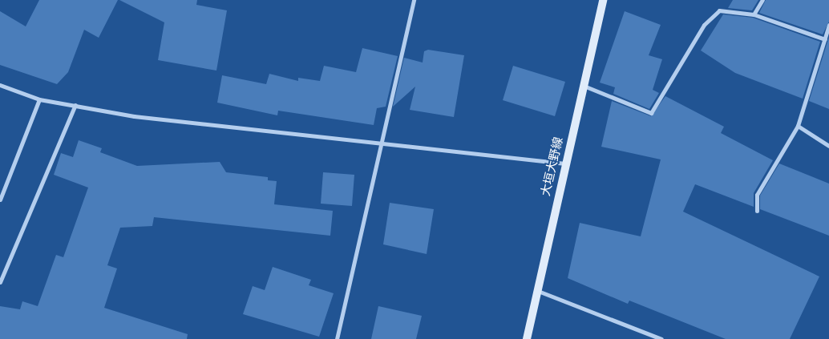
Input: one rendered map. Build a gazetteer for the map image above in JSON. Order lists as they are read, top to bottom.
{
  "streets": {
    "main road": ["大垣大野線"]
  }
}
